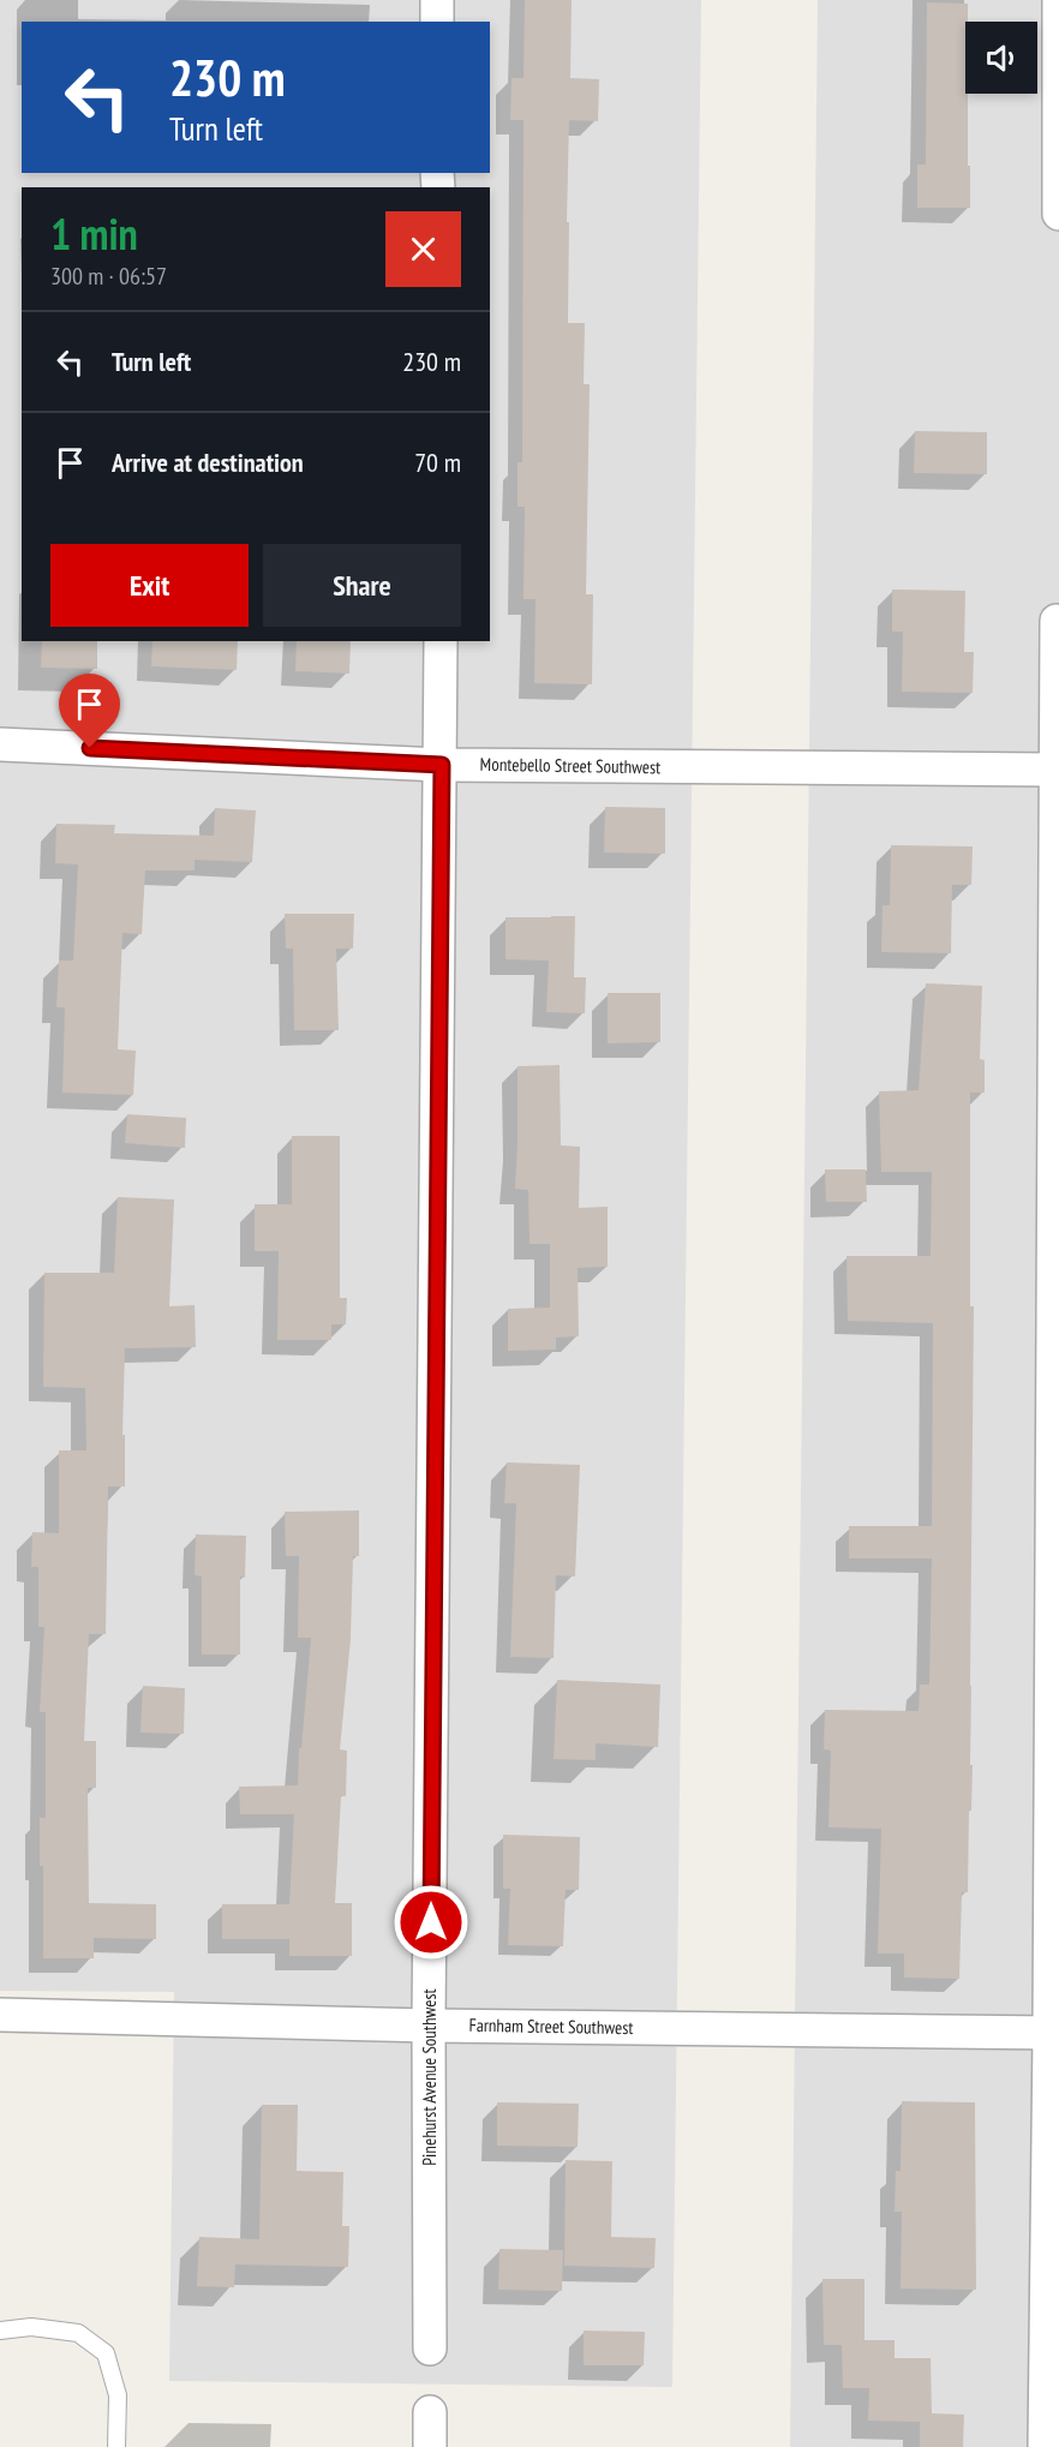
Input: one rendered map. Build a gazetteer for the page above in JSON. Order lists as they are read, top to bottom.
{
  "streets": {
    "street": ["Montebello Street Southwest", "Farnham Street Southwest", "Pinehurst Avenue Southwest"]
  },
  "crossings": [
    ["Montebello Street Southwest", "Pinehurst Avenue Southwest"],
    ["Farnham Street Southwest", "Pinehurst Avenue Southwest"]
  ],
  "page": {
    "turn": ["230 m", "Turn left"],
    "heading": ["1 min", "300 m · 06:57"],
    "list": [
      {
        "name": "Turn left",
        "value": "230 m"
      },
      {
        "name": "Arrive at destination",
        "value": "70 m"
      }
    ],
    "buttons": ["Exit", "Share"]
  }
}
